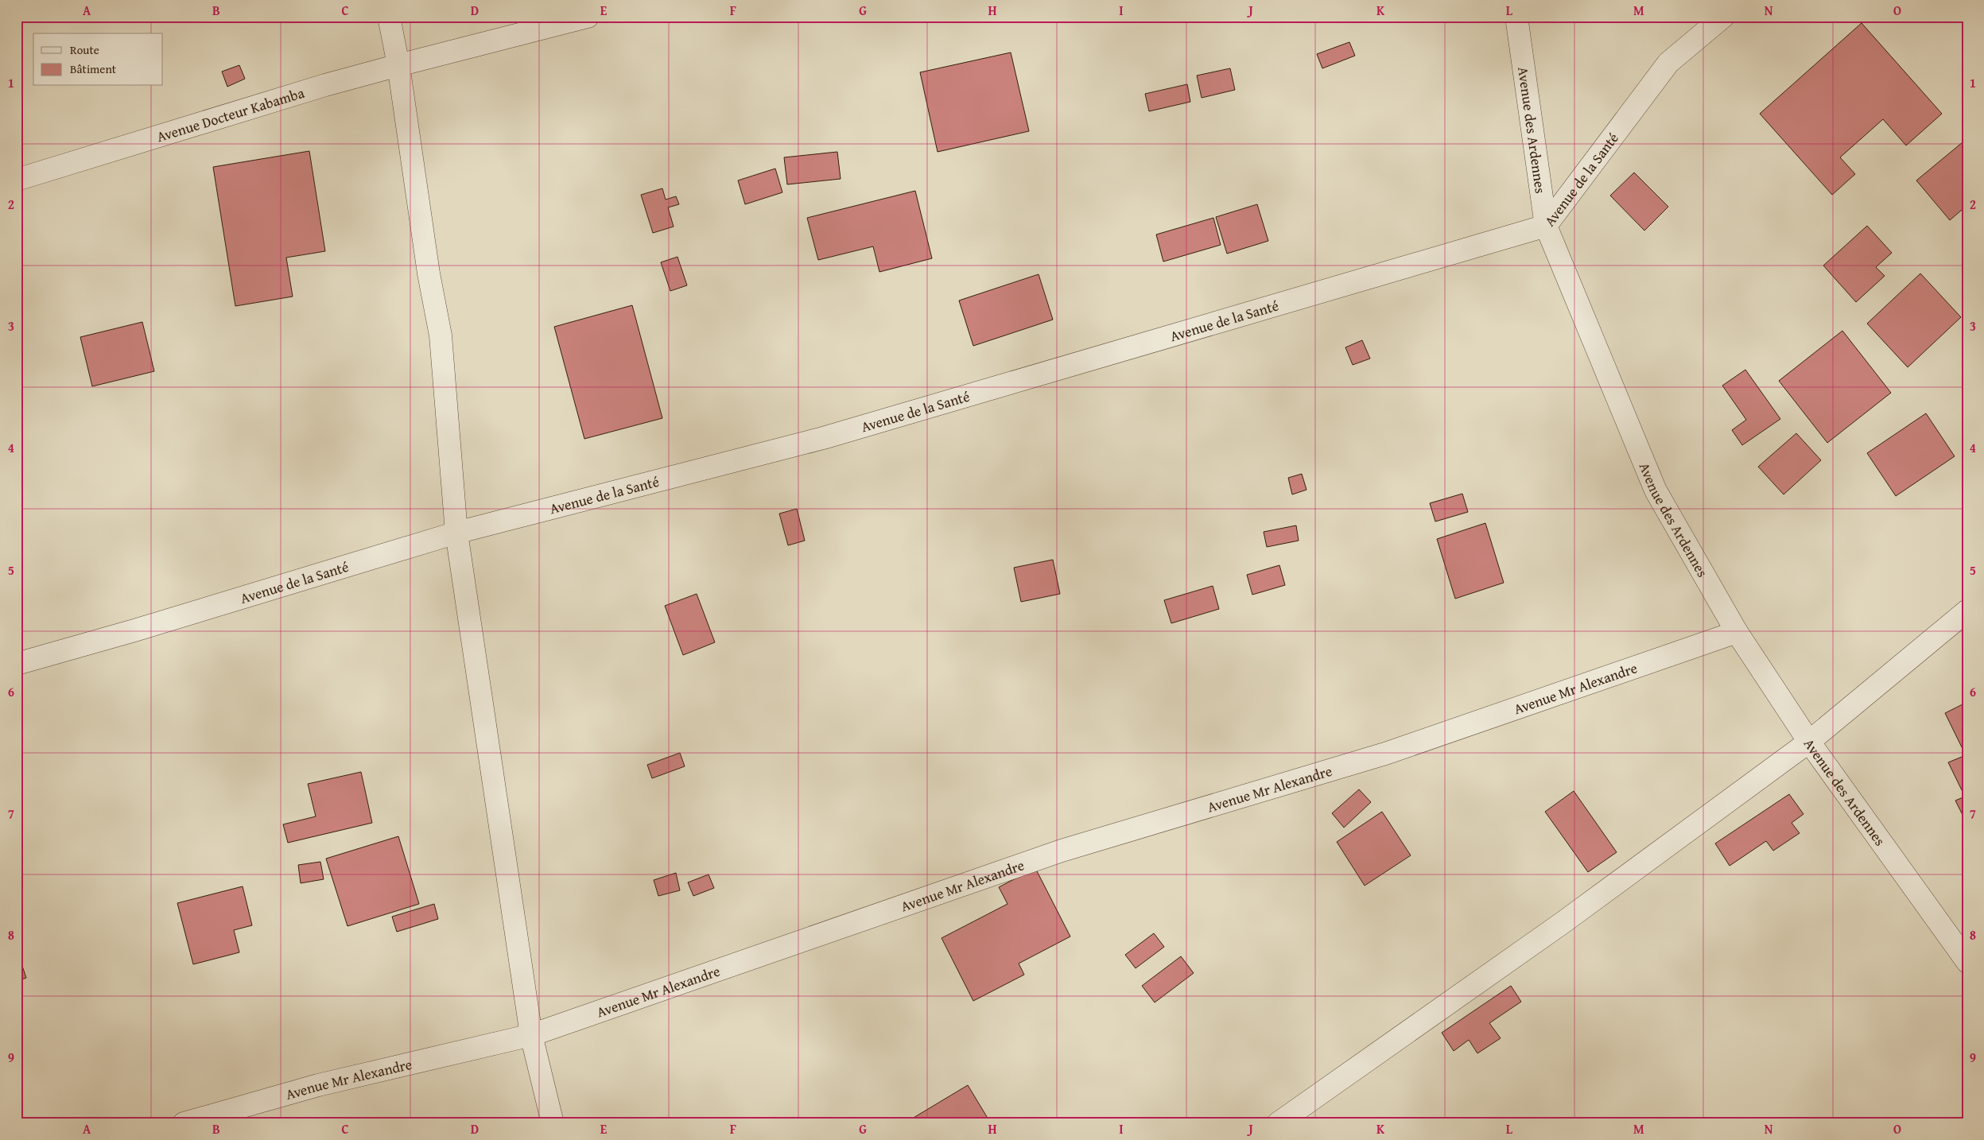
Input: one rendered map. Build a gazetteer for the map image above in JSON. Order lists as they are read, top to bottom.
{
  "streets": {
    "street": [
      "Avenue Docteur Kabamba",
      "Avenue des Ardennes",
      "Avenue de la Santé",
      "Avenue Mr Alexandre"
    ]
  },
  "crossings": [
    ["Avenue des Ardennes", "Avenue de la Santé"],
    ["Avenue des Ardennes", "Avenue Mr Alexandre"]
  ],
  "legend": ["Route", "Bâtiment"],
  "grid": {
    "columns": [
      "A",
      "B",
      "C",
      "D",
      "E",
      "F",
      "G",
      "H",
      "I",
      "J",
      "K",
      "L",
      "M",
      "N",
      "O"
    ],
    "rows": [
      "1",
      "2",
      "3",
      "4",
      "5",
      "6",
      "7",
      "8",
      "9"
    ]
  }
}
